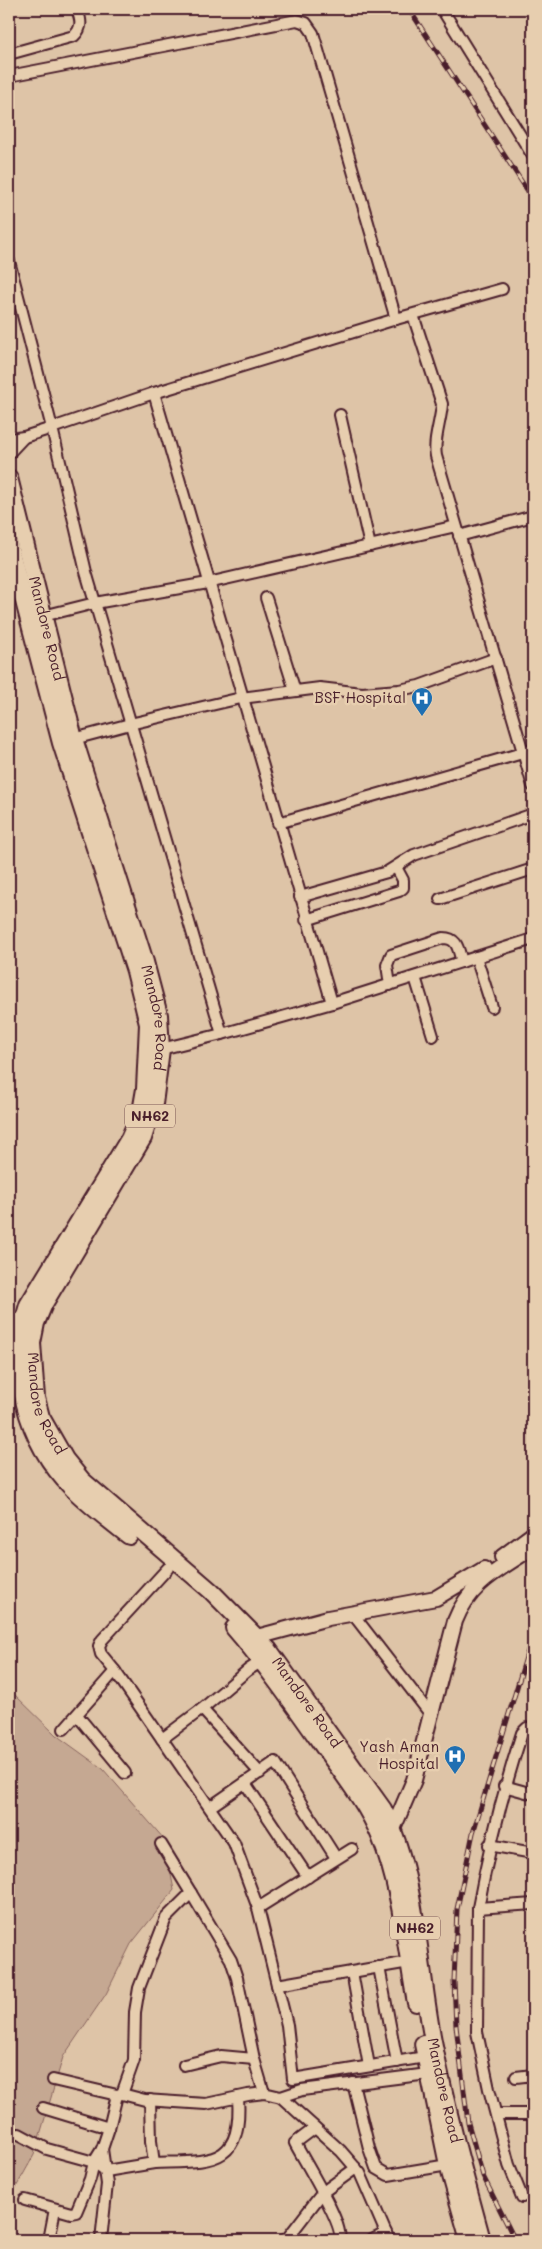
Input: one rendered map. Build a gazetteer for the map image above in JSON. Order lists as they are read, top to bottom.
{
  "streets": {
    "highway": ["Mandore Road", "NH62"]
  },
  "places": {
    "hospital": ["BSF Hospital", "Yash Aman Hospital"]
  }
}
